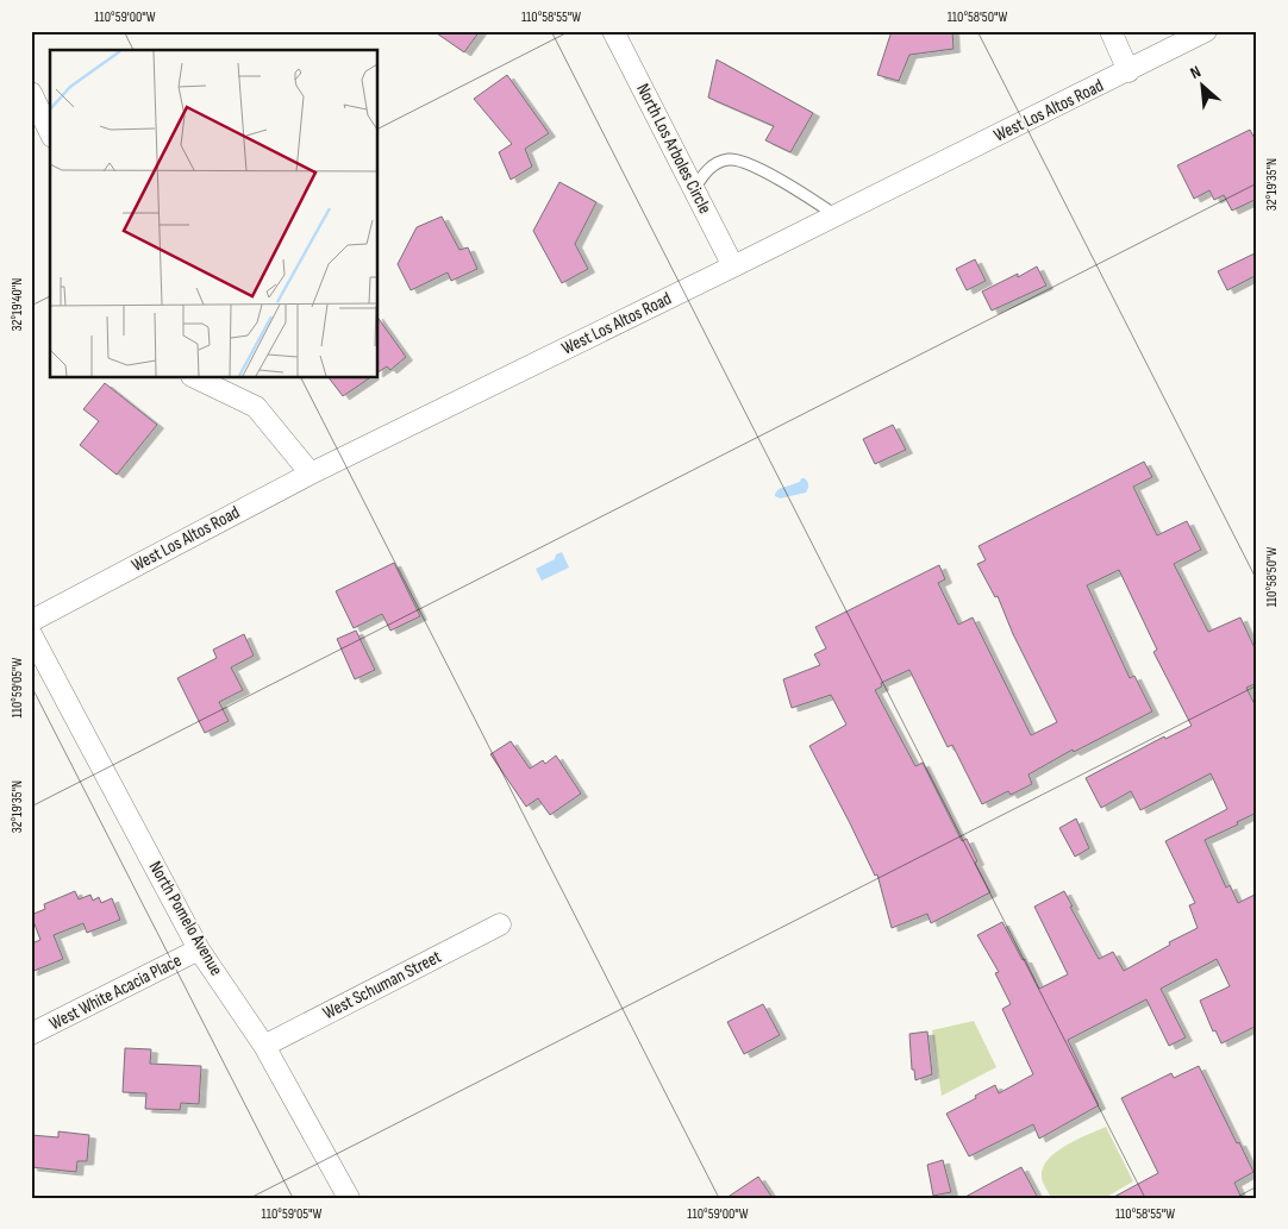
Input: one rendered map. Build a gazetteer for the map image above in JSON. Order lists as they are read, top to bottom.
{
  "streets": {
    "street": [
      "West Los Altos Road",
      "North Los Arboles Circle",
      "North Pomelo Avenue",
      "West Schuman Street",
      "West White Acacia Place"
    ]
  },
  "crossings": [
    ["West Los Altos Road", "North Los Arboles Circle"],
    ["North Pomelo Avenue", "West Schuman Street"],
    ["North Pomelo Avenue", "West White Acacia Place"]
  ],
  "north": "top left",
  "coordinates": [
    "110°59'00\"W",
    "110°58'55\"W",
    "110°58'50\"W",
    "32°19'35\"N",
    "32°19'40\"N",
    "110°59'05\"W"
  ]
}
